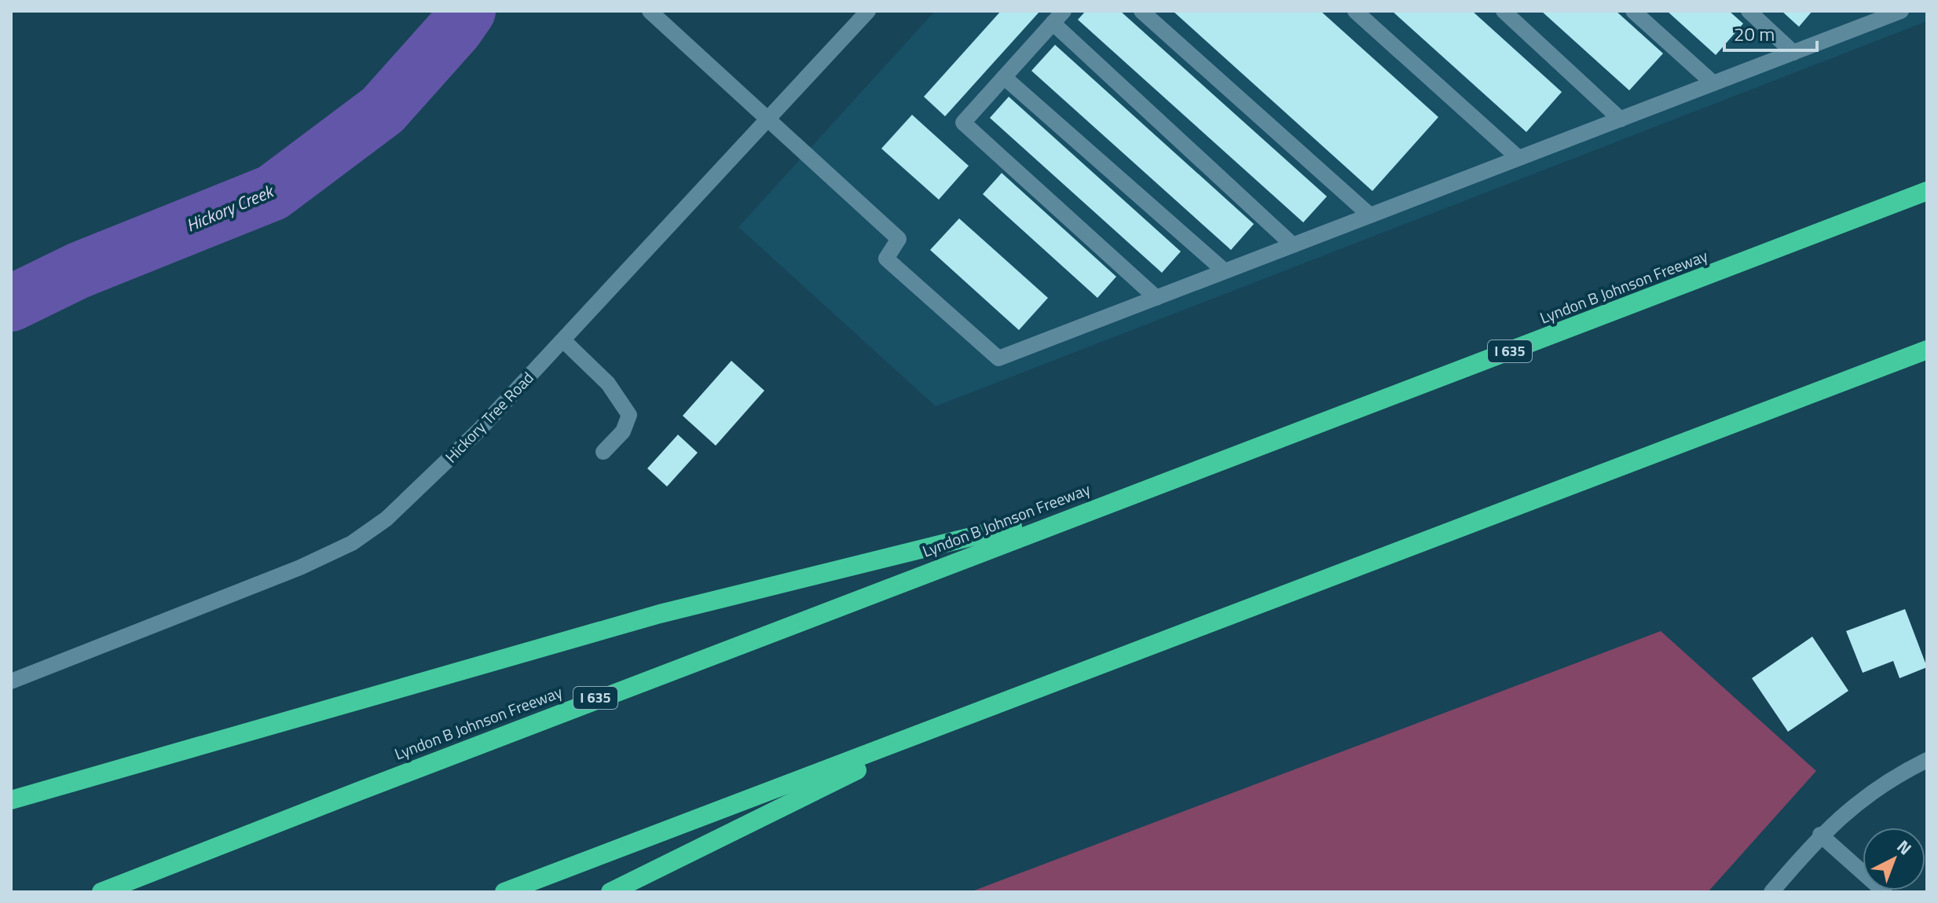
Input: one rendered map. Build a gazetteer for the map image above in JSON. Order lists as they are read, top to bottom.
{
  "streets": {
    "highway": ["Lyndon B Johnson Freeway", "I 635"],
    "street": ["Hickory Tree Road"]
  },
  "water": ["Hickory Creek"],
  "scale_bar": "20 m",
  "north": "top right"
}
